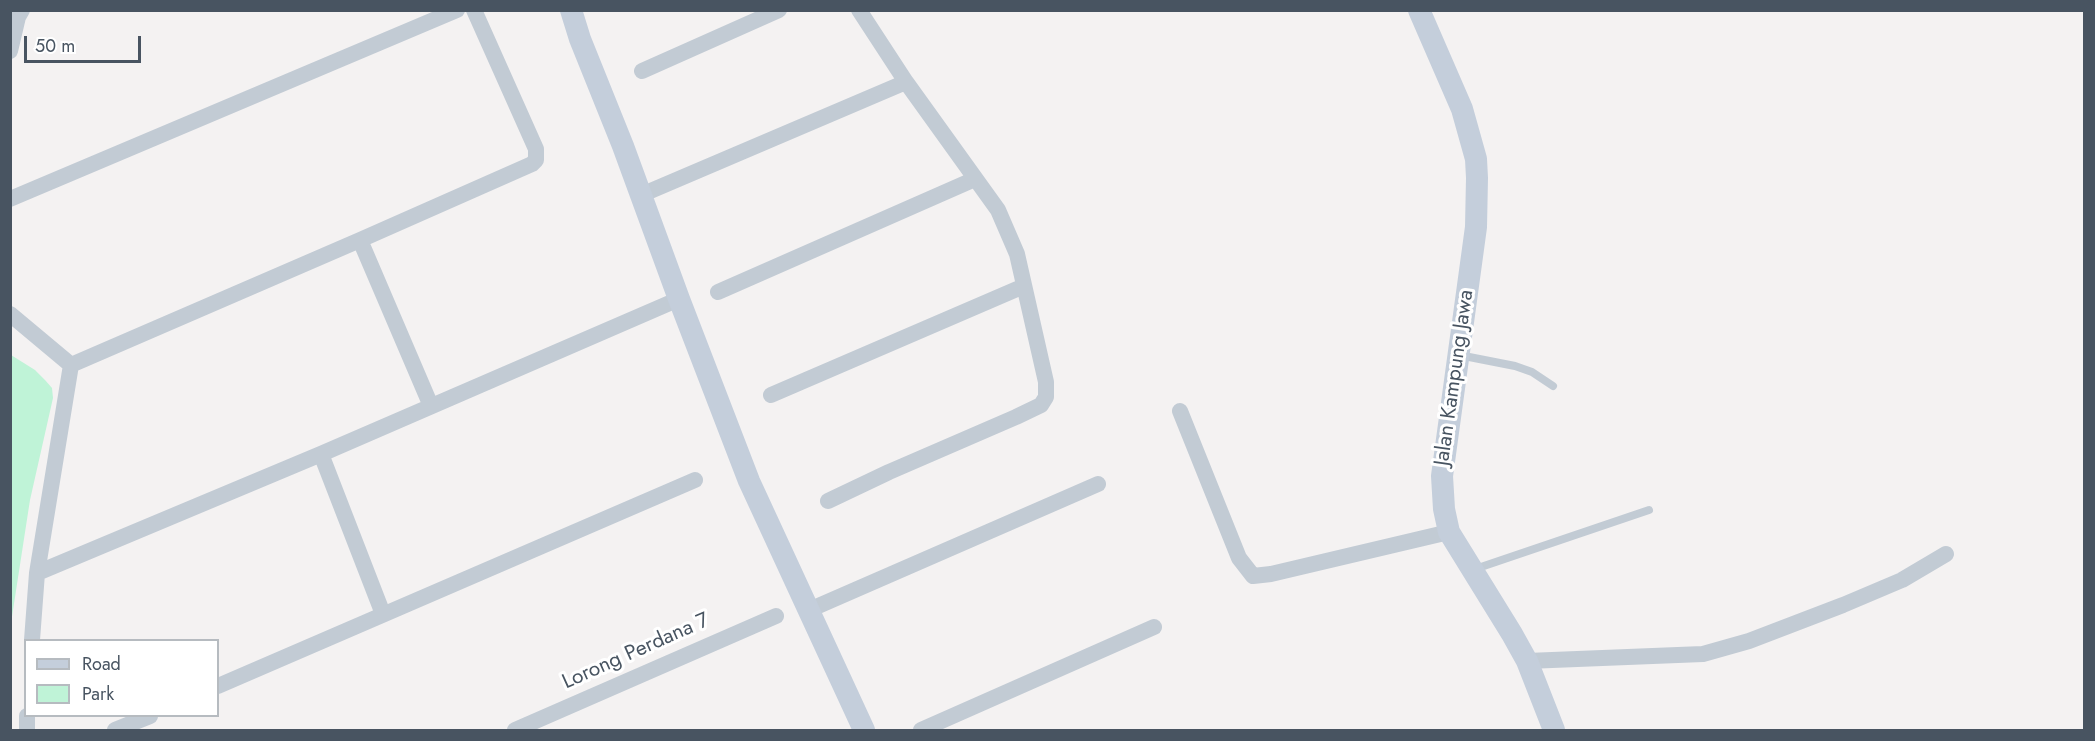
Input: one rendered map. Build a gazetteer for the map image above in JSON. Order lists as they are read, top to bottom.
{
  "streets": {
    "street": ["Jalan Kampung Jawa", "Lorong Perdana 7"]
  },
  "legend": ["Road", "Park"],
  "scale_bar": "50 m"
}
